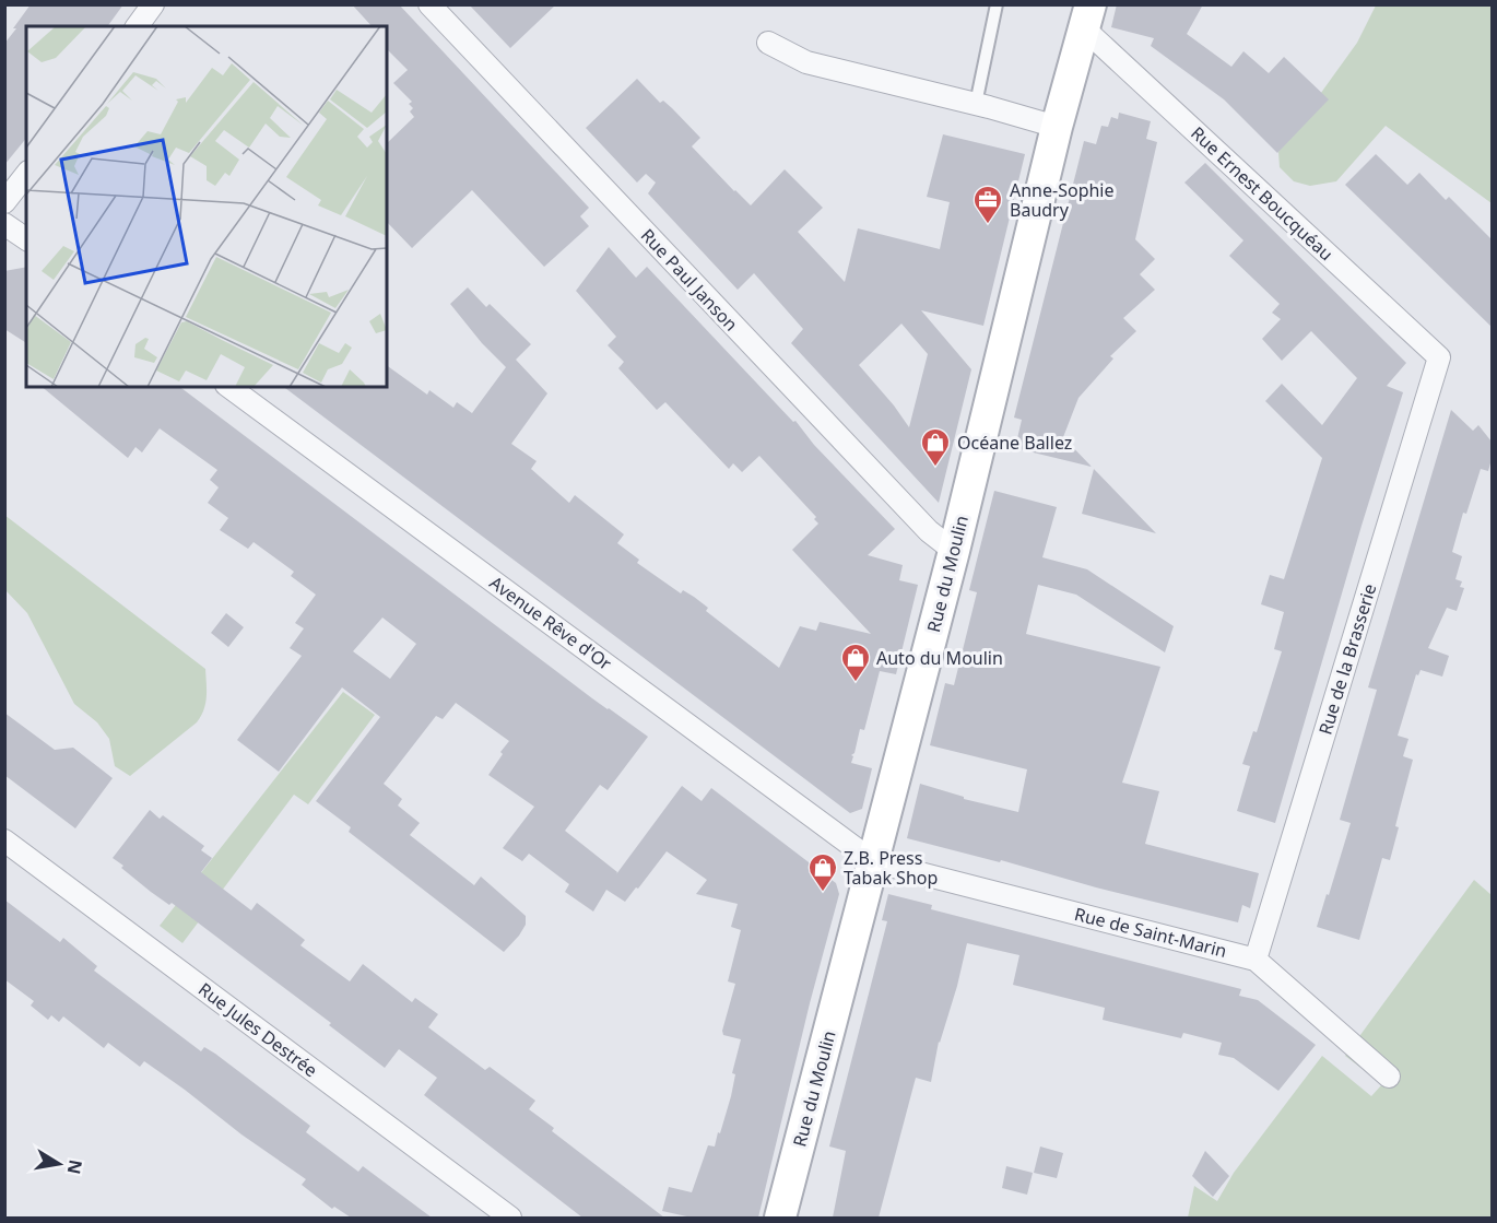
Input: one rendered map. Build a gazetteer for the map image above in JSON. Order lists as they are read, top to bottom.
{
  "streets": {
    "street": [
      "Rue Ernest Boucquéau",
      "Rue Paul Janson",
      "Rue du Moulin",
      "Avenue Rêve d'Or",
      "Rue de la Brasserie",
      "Rue de Saint-Marin",
      "Rue Jules Destrée"
    ]
  },
  "crossings": [
    ["Rue Ernest Boucquéau", "Rue du Moulin"],
    ["Rue Ernest Boucquéau", "Rue de la Brasserie"],
    ["Rue Paul Janson", "Rue du Moulin"],
    ["Rue du Moulin", "Avenue Rêve d'Or"],
    ["Rue du Moulin", "Rue de Saint-Marin"],
    ["Avenue Rêve d'Or", "Rue de Saint-Marin"],
    ["Rue de la Brasserie", "Rue de Saint-Marin"]
  ],
  "places": {
    "office": ["Anne-Sophie Baudry"],
    "shop": ["Océane Ballez", "Auto du Moulin", "Z.B. Press Tabak Shop"]
  },
  "north": "right"
}
